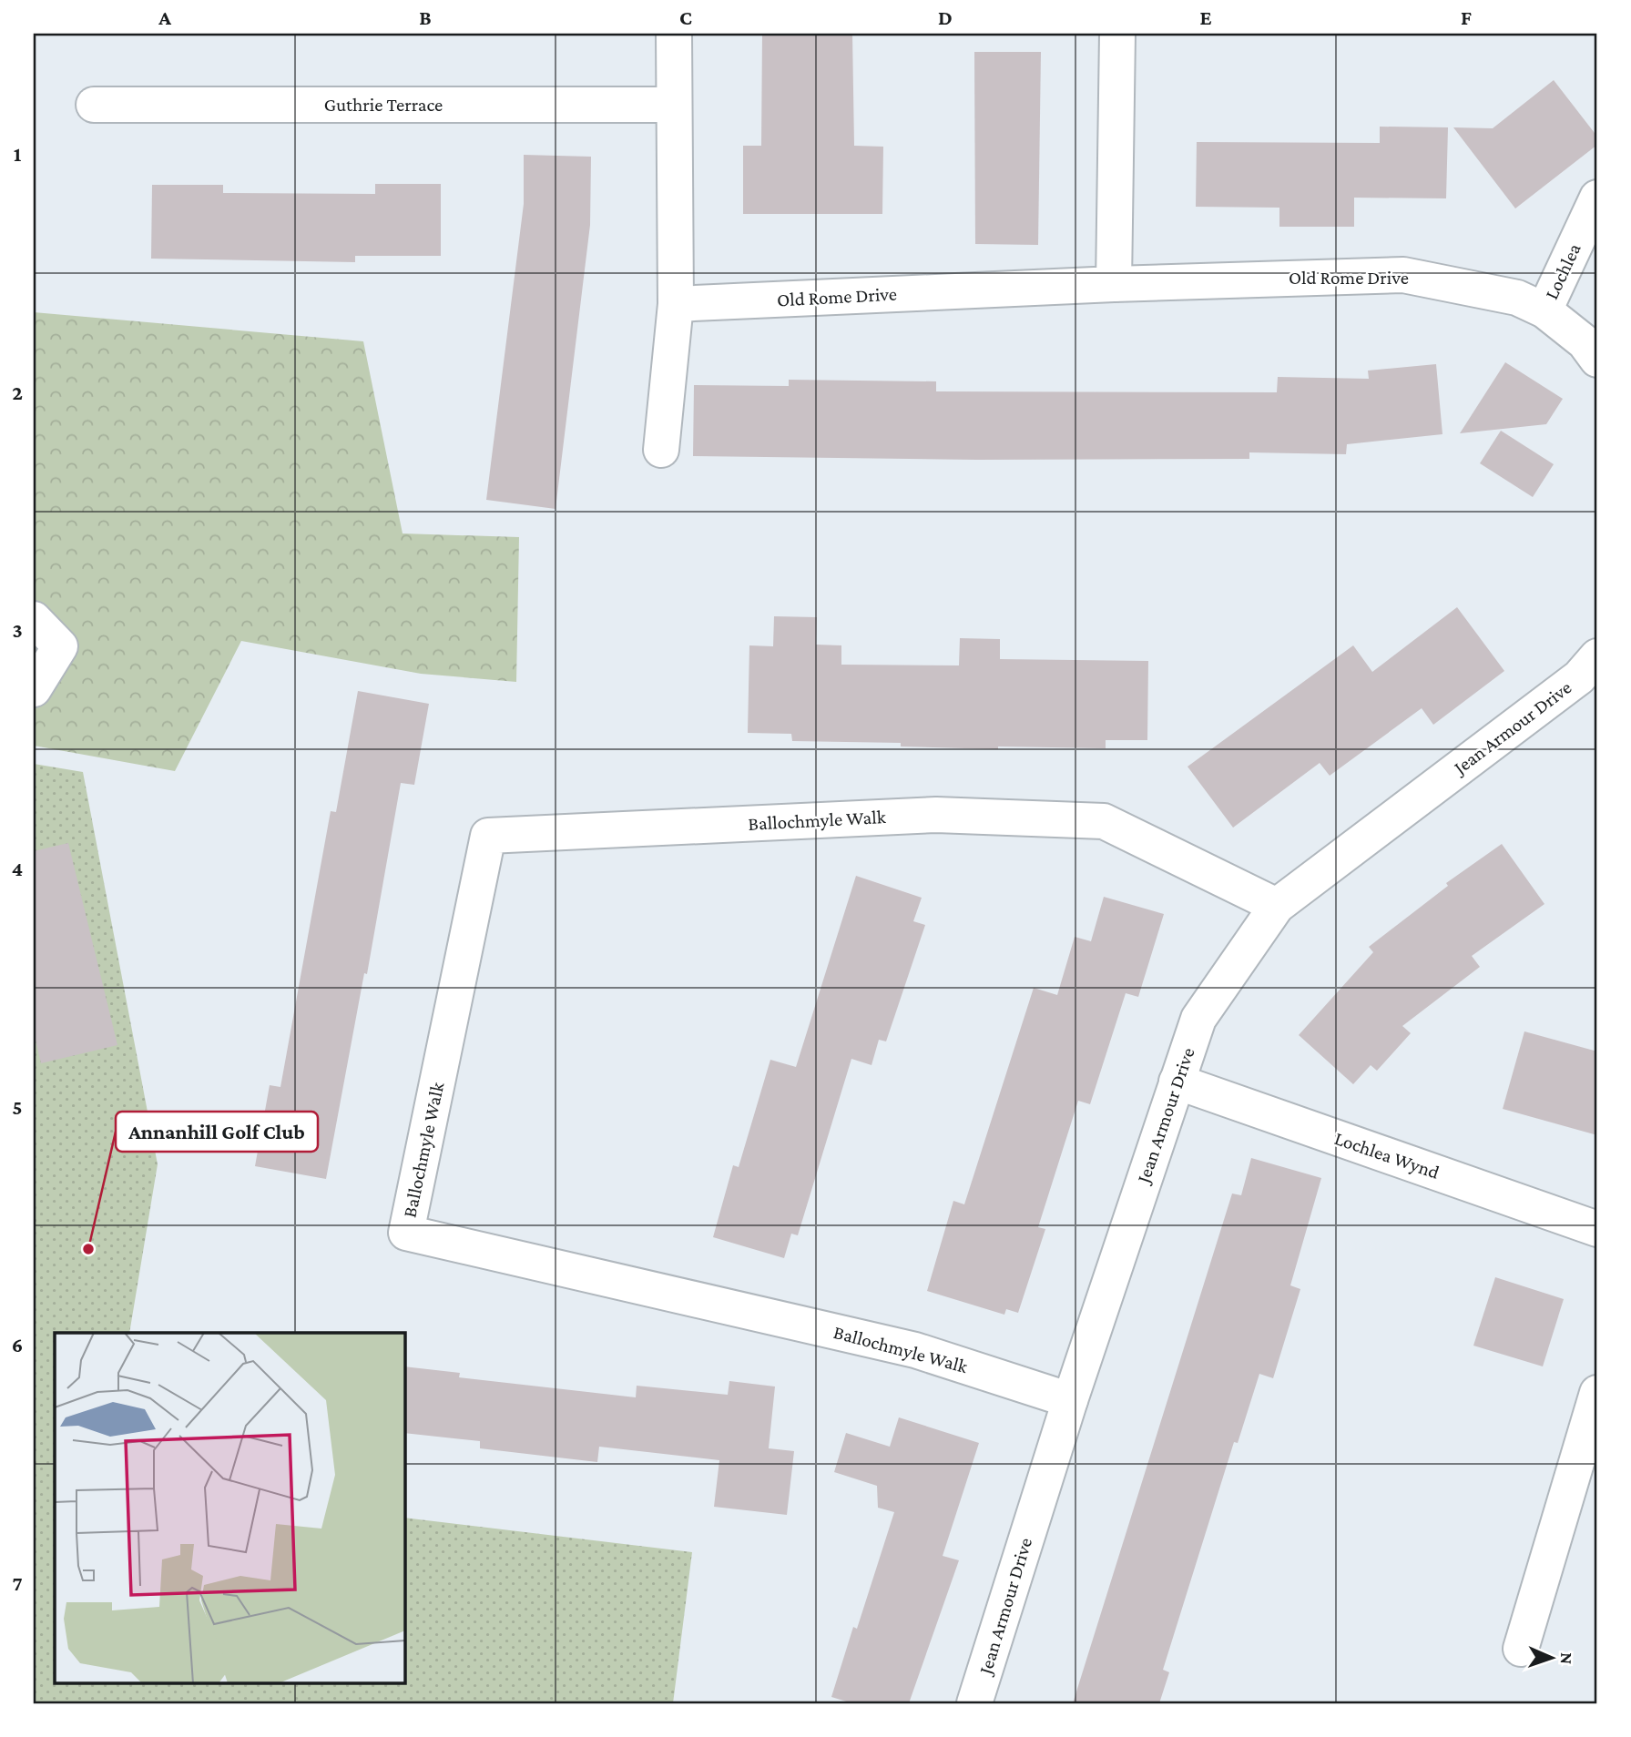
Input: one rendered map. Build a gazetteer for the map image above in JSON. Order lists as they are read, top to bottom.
{
  "streets": {
    "street": [
      "Guthrie Terrace",
      "Lochlea",
      "Old Rome Drive",
      "Jean Armour Drive",
      "Ballochmyle Walk",
      "Lochlea Wynd"
    ]
  },
  "crossings": [
    ["Lochlea", "Old Rome Drive"],
    ["Jean Armour Drive", "Ballochmyle Walk"],
    ["Jean Armour Drive", "Lochlea Wynd"]
  ],
  "places": ["Annanhill Golf Club"],
  "north": "right",
  "grid": {
    "columns": [
      "A",
      "B",
      "C",
      "D",
      "E",
      "F"
    ],
    "rows": [
      "1",
      "2",
      "3",
      "4",
      "5",
      "6",
      "7"
    ]
  }
}
